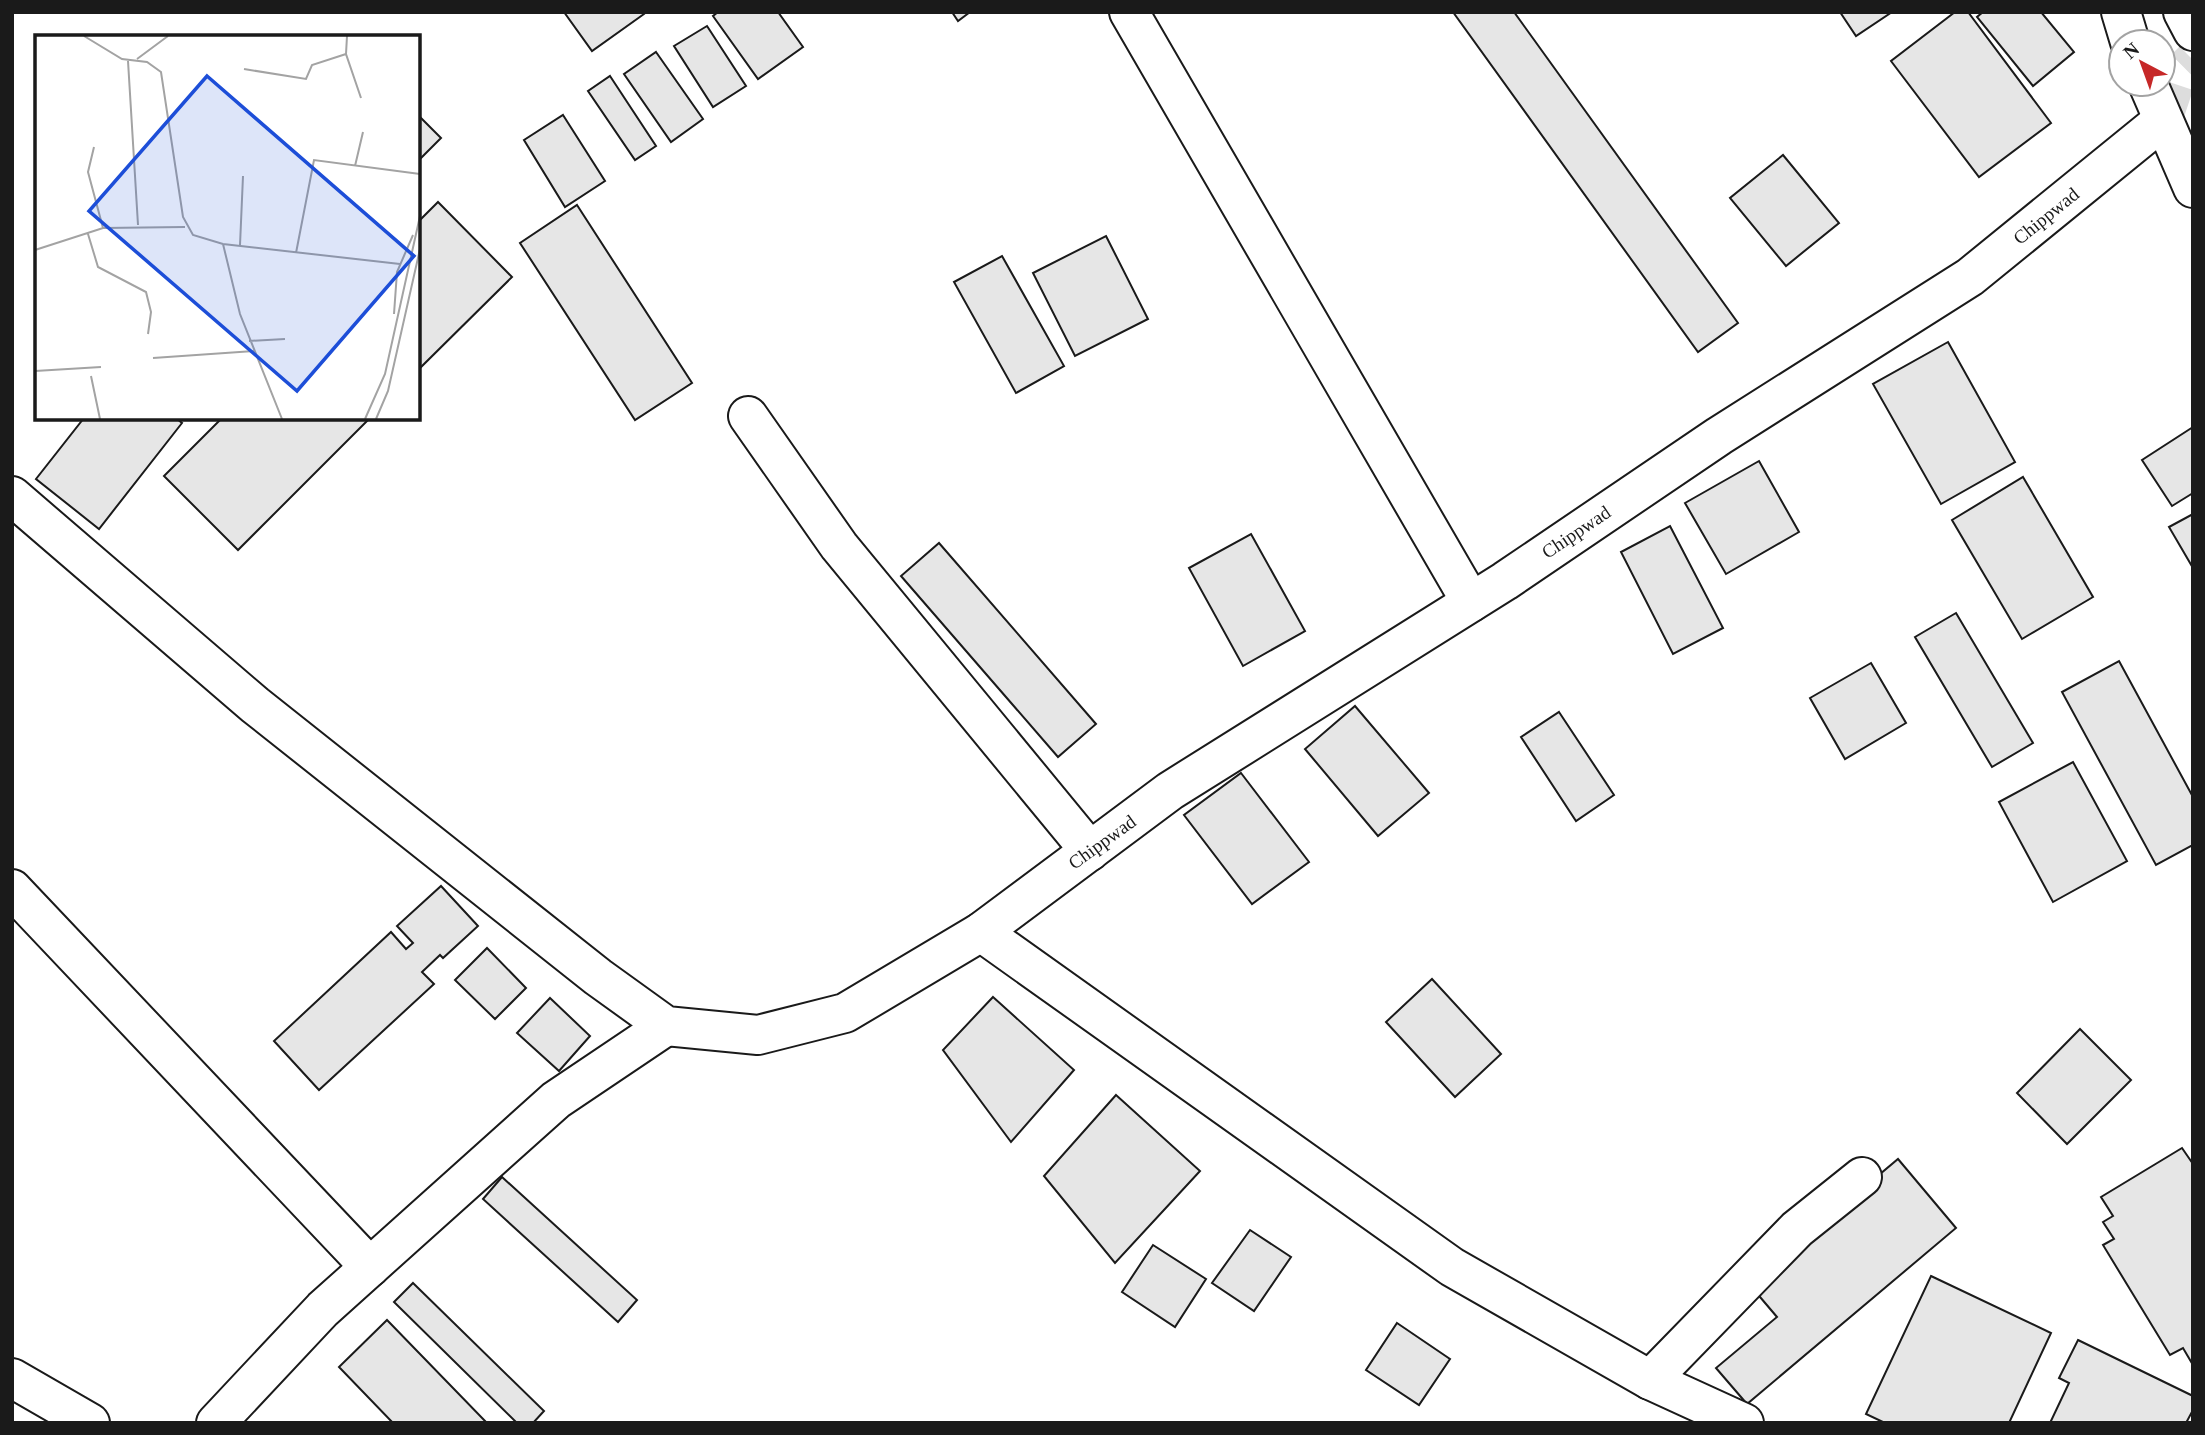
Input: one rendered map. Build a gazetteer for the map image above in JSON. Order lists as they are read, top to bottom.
{
  "streets": {
    "main road": ["Chippwad"]
  },
  "north": "top left"
}
